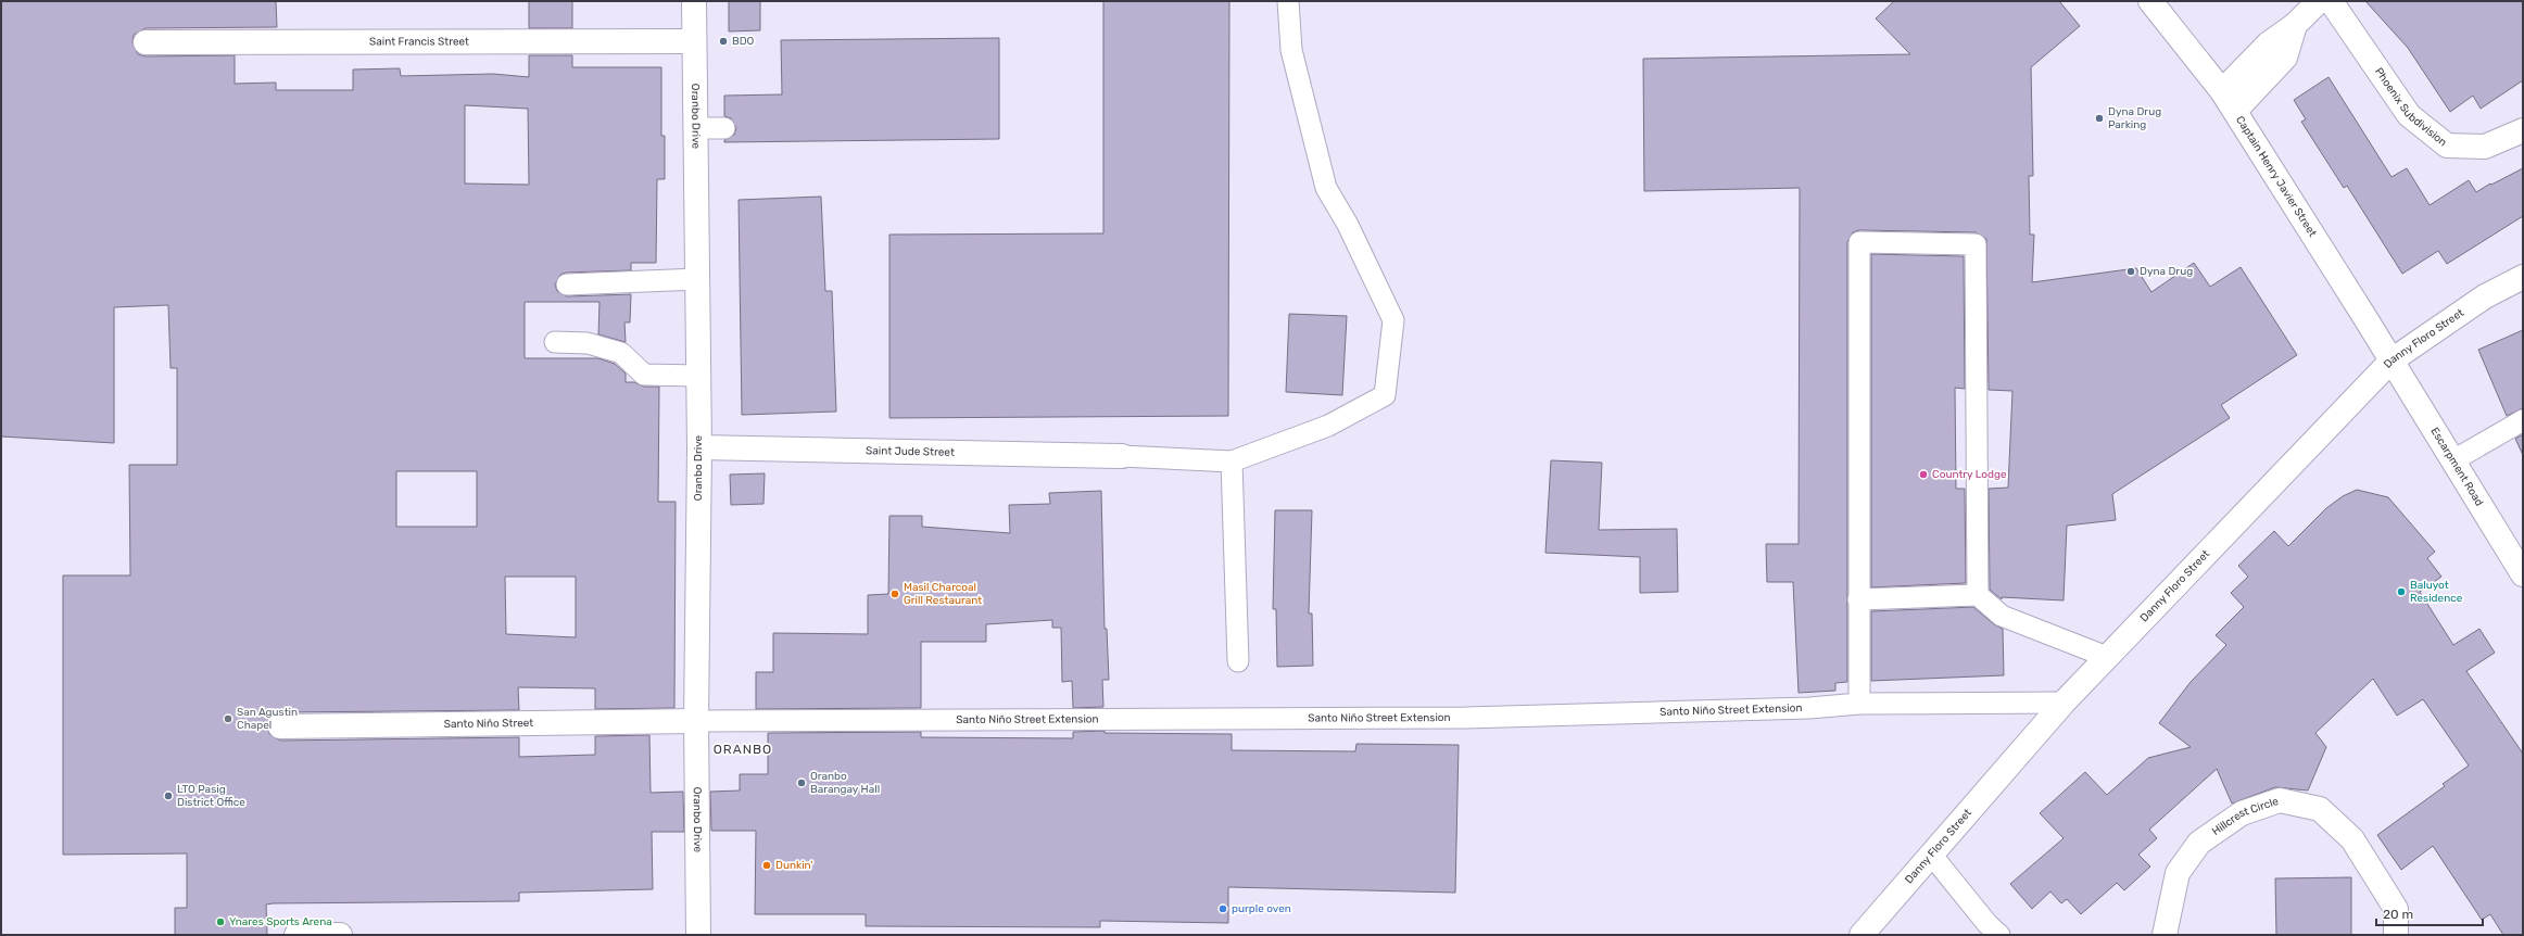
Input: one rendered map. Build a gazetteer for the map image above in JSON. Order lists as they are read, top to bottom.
{
  "streets": {
    "street": [
      "Saint Francis Street",
      "Phoenix Subdivision",
      "Oranbo Drive",
      "Captain Henry Javier Street",
      "Danny Floro Street",
      "Saint Jude Street",
      "Escarpment Road",
      "Santo Niño Street",
      "Hillcrest Circle"
    ],
    "lane": ["Santo Niño Street Extension"]
  },
  "crossings": [
    ["Saint Francis Street", "Oranbo Drive"],
    ["Oranbo Drive", "Saint Jude Street"],
    ["Oranbo Drive", "Santo Niño Street Extension"],
    ["Oranbo Drive", "Santo Niño Street"],
    ["Captain Henry Javier Street", "Danny Floro Street"],
    ["Captain Henry Javier Street", "Escarpment Road"],
    ["Danny Floro Street", "Escarpment Road"],
    ["Danny Floro Street", "Santo Niño Street Extension"],
    ["Santo Niño Street Extension", "Santo Niño Street"]
  ],
  "districts": ["ORANBO"],
  "places": [
    "BDO",
    "Dyna Drug Parking",
    "Dyna Drug",
    "Country Lodge",
    "Baluyot Residence",
    "Masil Charcoal Grill Restaurant",
    "San Agustin Chapel",
    "Oranbo Barangay Hall",
    "LTO Pasig District Office",
    "Dunkin'",
    "purple oven",
    "Ynares Sports Arena"
  ],
  "scale_bar": "20 m"
}
